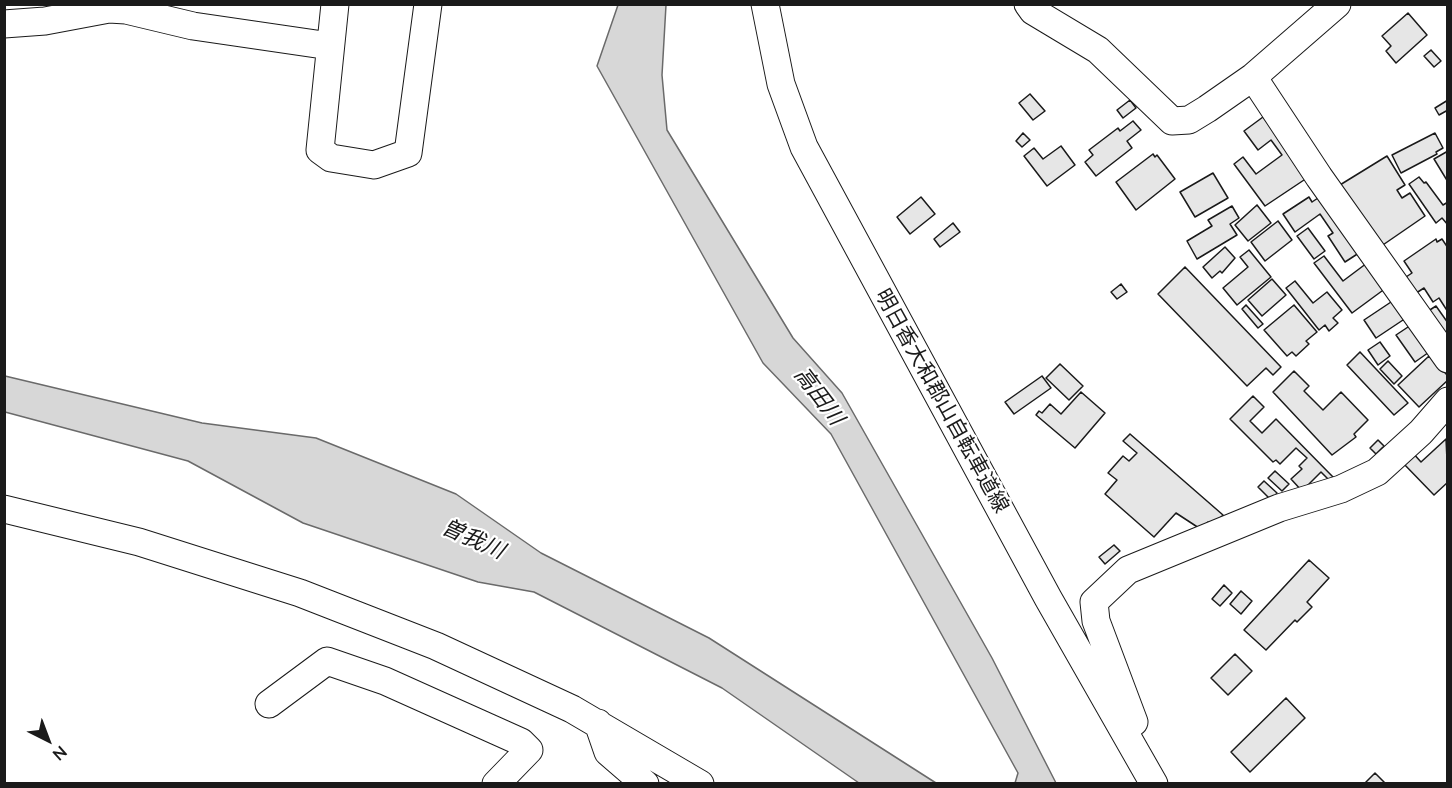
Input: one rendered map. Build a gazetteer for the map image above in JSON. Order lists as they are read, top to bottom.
{
  "streets": {
    "street": ["明日香大和郡山自転車道線"]
  },
  "water": ["高田川", "曽我川"],
  "north": "bottom right"
}
